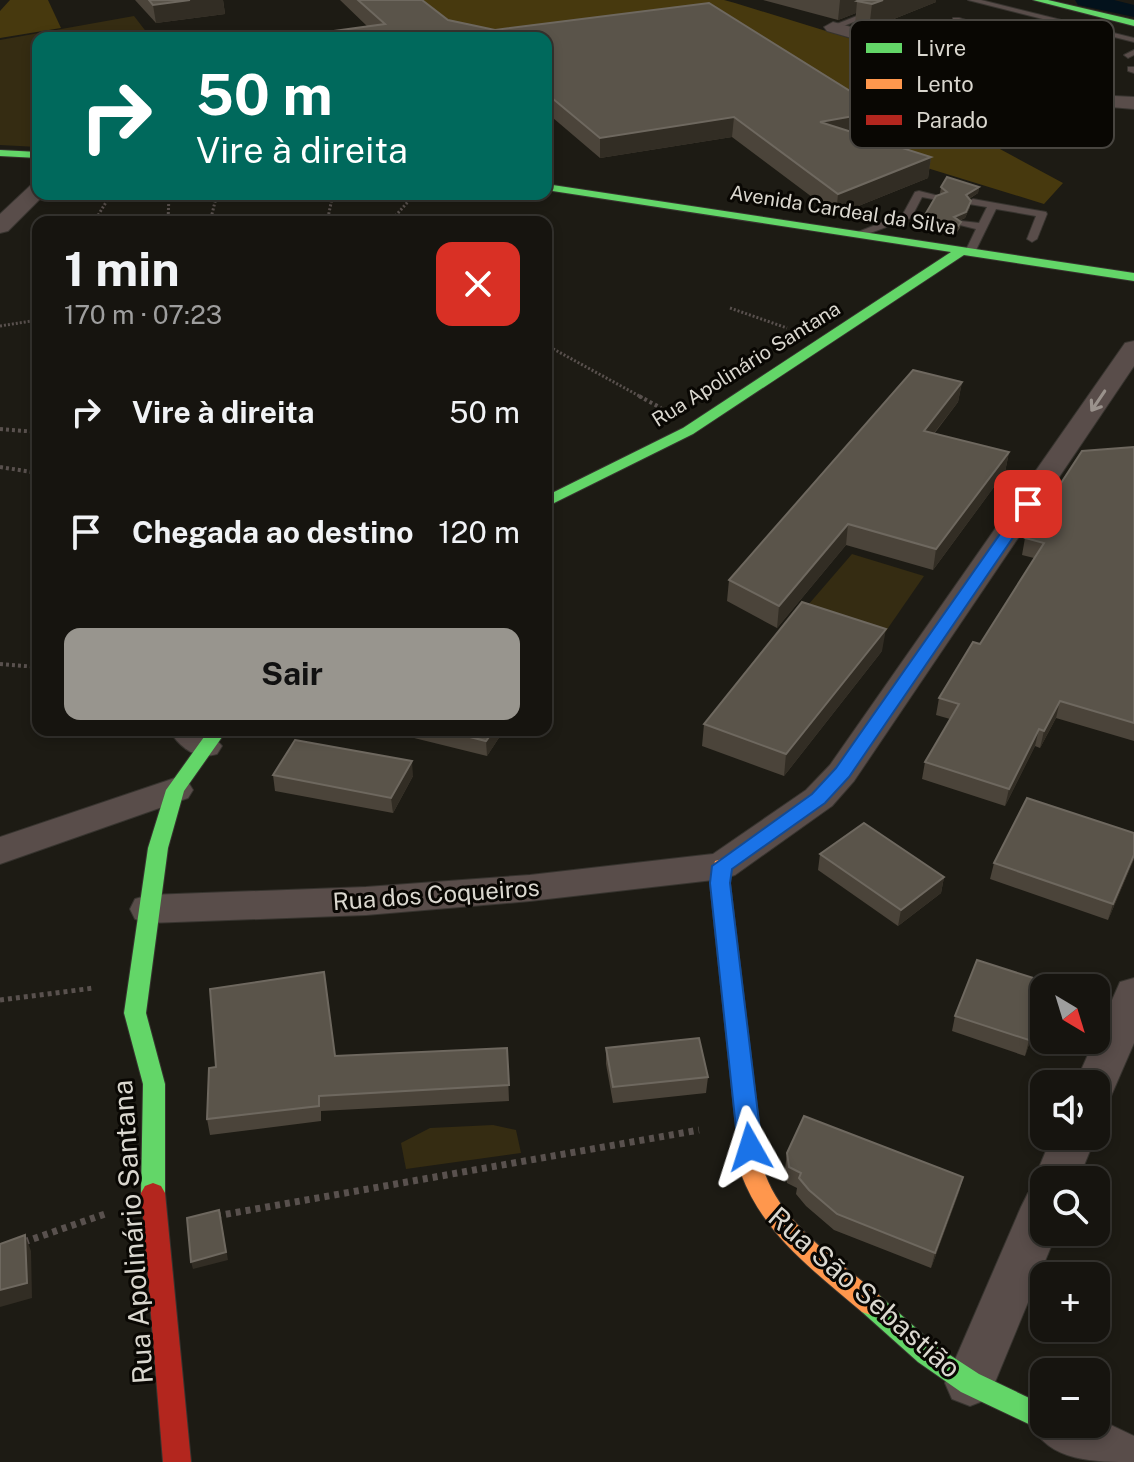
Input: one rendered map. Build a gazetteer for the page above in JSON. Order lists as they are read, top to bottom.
{
  "streets": {
    "street": [
      "Avenida Cardeal da Silva",
      "Rua Apolinário Santana",
      "Rua dos Coqueiros",
      "Rua São Sebastião"
    ]
  },
  "crossings": [
    ["Avenida Cardeal da Silva", "Rua Apolinário Santana"],
    ["Rua Apolinário Santana", "Rua dos Coqueiros"],
    ["Rua dos Coqueiros", "Rua São Sebastião"]
  ],
  "legend": ["Livre", "Lento", "Parado"],
  "north": "bottom right",
  "page": {
    "turn": ["50 m", "Vire à direita"],
    "heading": ["1 min", "170 m · 07:23"],
    "list": [
      {
        "name": "Vire à direita",
        "value": "50 m"
      },
      {
        "name": "Chegada ao destino",
        "value": "120 m"
      }
    ],
    "buttons": "Sair",
    "map_buttons": ["+", "−"]
  }
}
